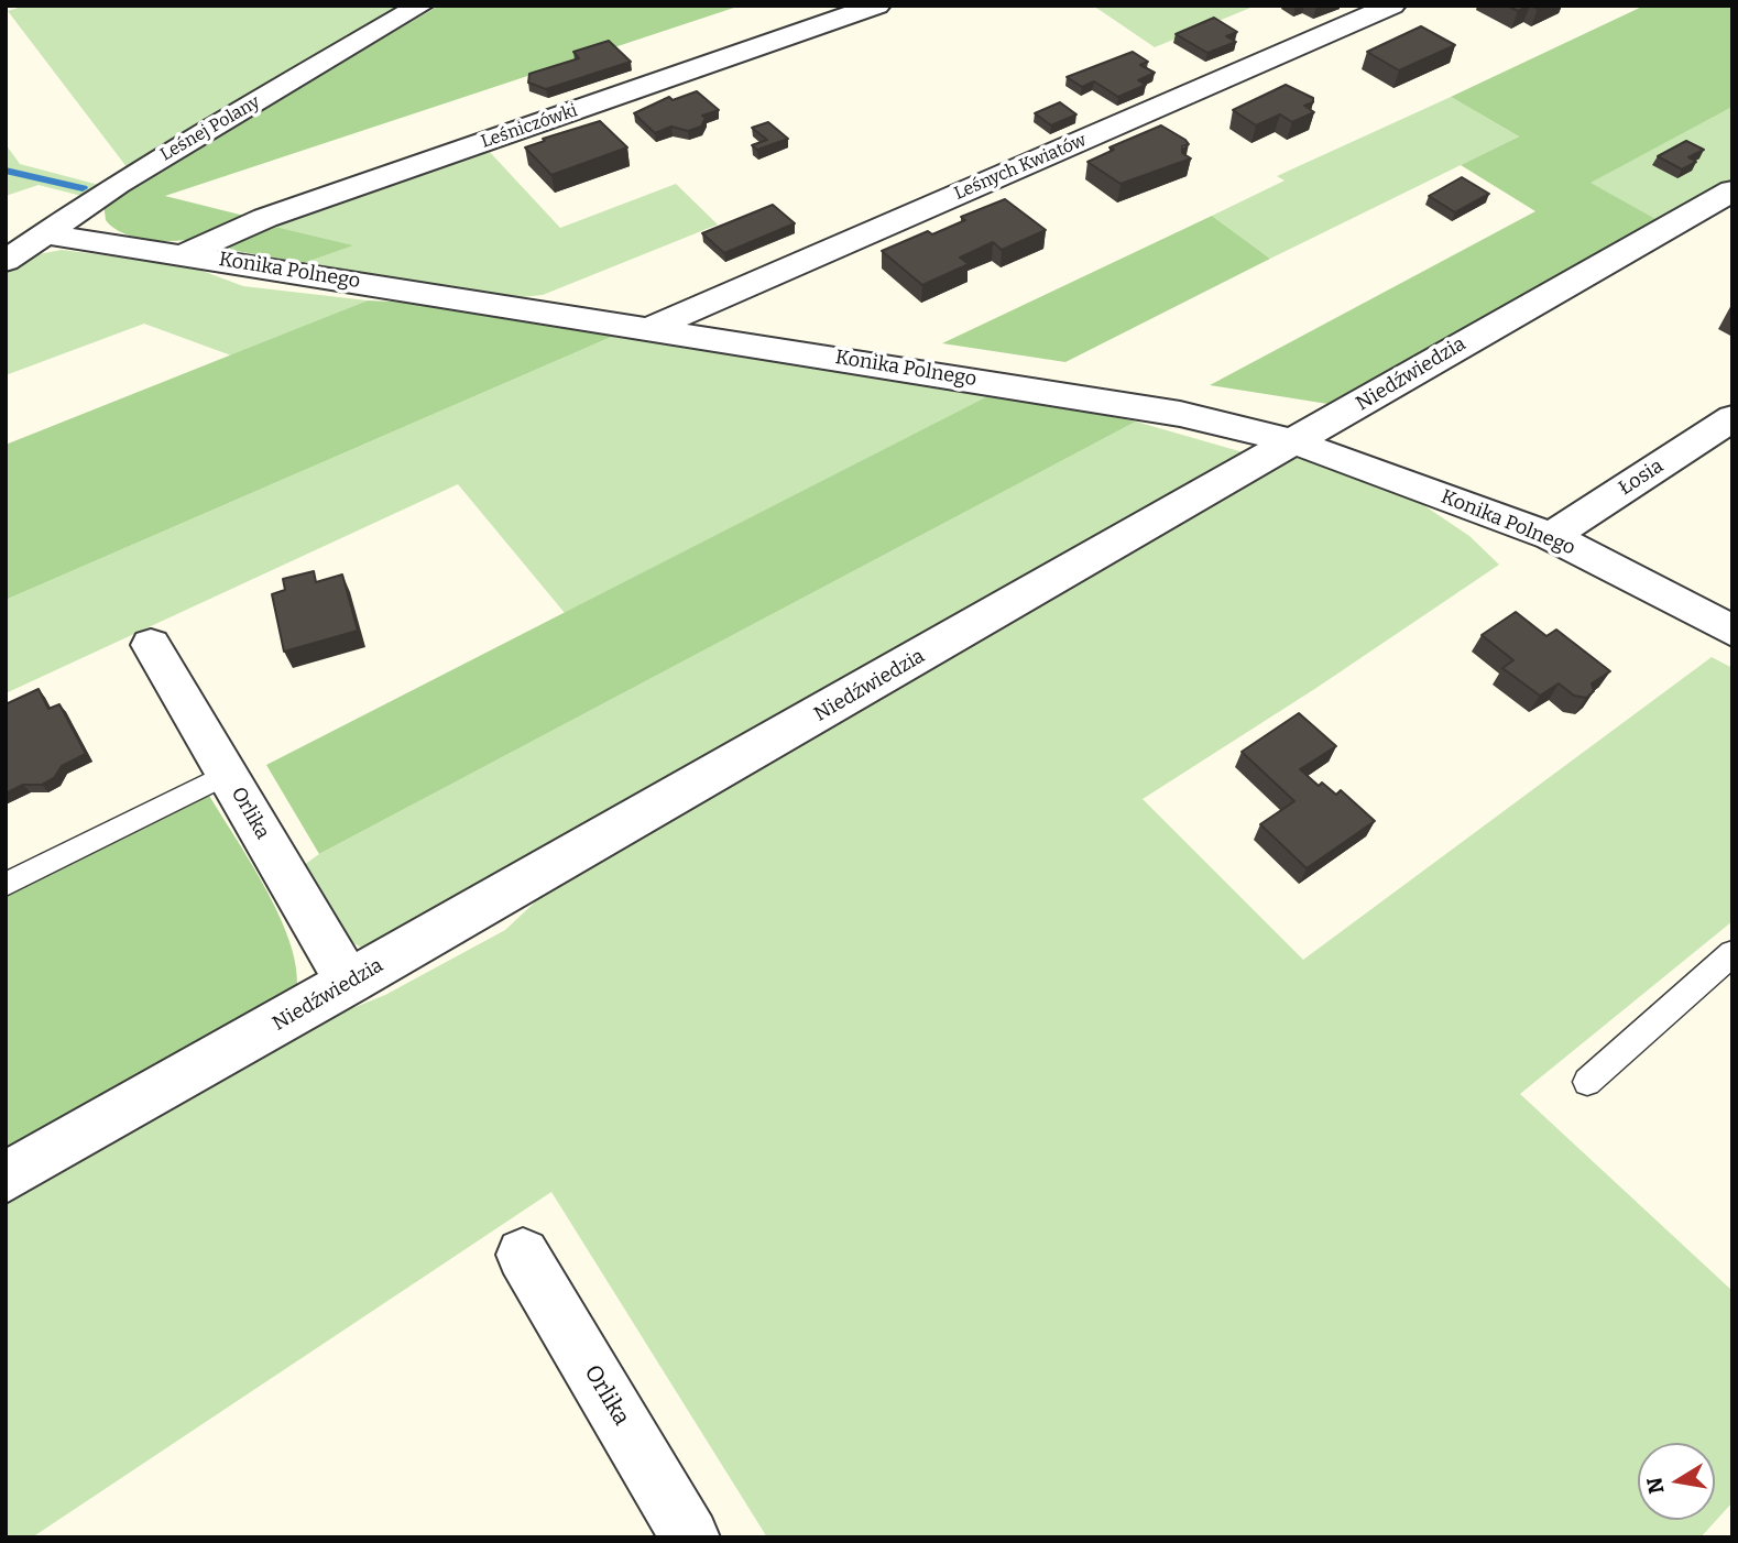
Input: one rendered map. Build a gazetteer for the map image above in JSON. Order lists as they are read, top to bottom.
{
  "streets": {
    "street": [
      "Leśniczówki",
      "Leśnej Polany",
      "Leśnych Kwiatów",
      "Konika Polnego",
      "Niedźwiedzia",
      "Łosia",
      "Orlika"
    ]
  },
  "crossings": [
    ["Leśniczówki", "Konika Polnego"],
    ["Leśnej Polany", "Konika Polnego"],
    ["Leśnych Kwiatów", "Konika Polnego"],
    ["Konika Polnego", "Niedźwiedzia"],
    ["Konika Polnego", "Łosia"],
    ["Niedźwiedzia", "Orlika"]
  ],
  "north": "left"
}
